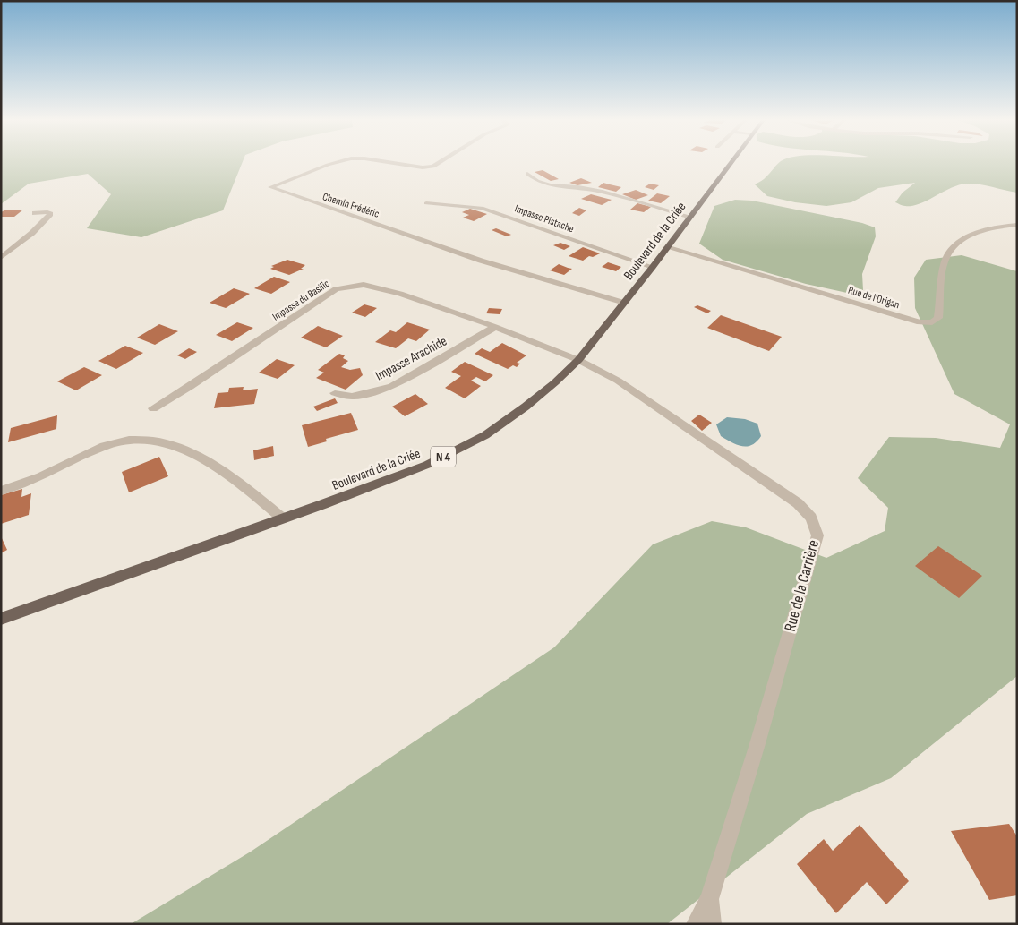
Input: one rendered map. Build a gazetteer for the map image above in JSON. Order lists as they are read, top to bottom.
{
  "streets": {
    "main road": ["Boulevard de la Criée", "N 4"],
    "street": [
      "Chemin Frédéric",
      "Impasse Pistache",
      "Rue de l'Origan",
      "Impasse du Basilic",
      "Impasse Arachide",
      "Rue de la Carrière"
    ]
  },
  "crossings": [
    ["Chemin Frédéric", "Boulevard de la Criée"],
    ["Impasse Pistache", "Boulevard de la Criée"],
    ["Boulevard de la Criée", "Rue de l'Origan"],
    ["Boulevard de la Criée", "Impasse du Basilic"],
    ["Boulevard de la Criée", "Rue de la Carrière"],
    ["Impasse du Basilic", "Impasse Arachide"],
    ["Impasse du Basilic", "Rue de la Carrière"]
  ]
}
